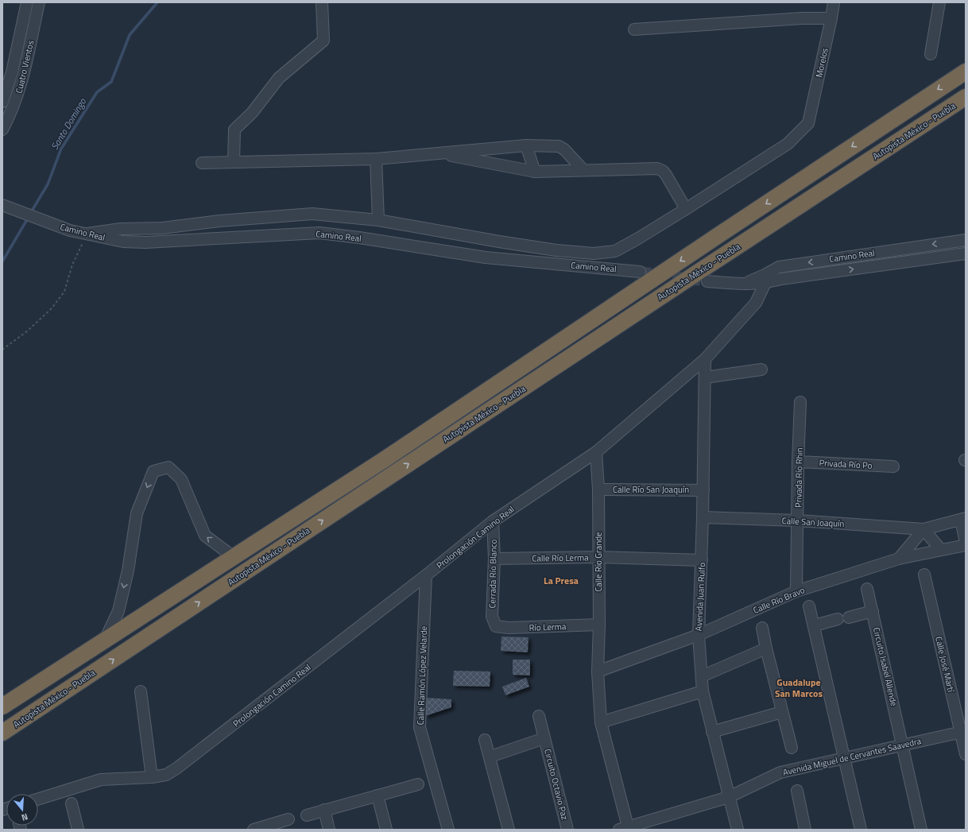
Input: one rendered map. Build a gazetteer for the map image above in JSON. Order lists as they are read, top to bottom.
{
  "streets": {
    "highway": ["Autopista México - Puebla"],
    "street": [
      "Morelos",
      "Cuatro Vientos",
      "Camino Real",
      "Privada Río Po",
      "Privada Río Rhin",
      "Calle Río San Joaquín",
      "Calle San Joaquín",
      "Prolongación Camino Real",
      "Calle Río Lerma",
      "Calle Río Grande",
      "Cerrada Río Blanco",
      "Avenida Juan Rulfo",
      "Calle Río Bravo",
      "Río Lerma",
      "Calle José Martí",
      "Circuito Isabel Allende",
      "Calle Ramón López Velarde",
      "Avenida Miguel de Cervantes Saavedra",
      "Circuito Octavio Paz"
    ]
  },
  "crossings": [
    ["Camino Real", "Prolongación Camino Real"],
    ["Privada Río Po", "Privada Río Rhin"],
    ["Privada Río Rhin", "Calle San Joaquín"],
    ["Privada Río Rhin", "Calle Río Bravo"],
    ["Calle Río San Joaquín", "Calle Río Grande"],
    ["Calle Río San Joaquín", "Avenida Juan Rulfo"],
    ["Calle San Joaquín", "Avenida Juan Rulfo"],
    ["Prolongación Camino Real", "Calle Río Grande"],
    ["Prolongación Camino Real", "Cerrada Río Blanco"],
    ["Prolongación Camino Real", "Avenida Juan Rulfo"],
    ["Prolongación Camino Real", "Calle Ramón López Velarde"],
    ["Calle Río Lerma", "Calle Río Grande"],
    ["Calle Río Lerma", "Cerrada Río Blanco"],
    ["Calle Río Lerma", "Avenida Juan Rulfo"],
    ["Calle Río Grande", "Calle Río Bravo"],
    ["Calle Río Grande", "Río Lerma"],
    ["Calle Río Grande", "Avenida Miguel de Cervantes Saavedra"],
    ["Cerrada Río Blanco", "Río Lerma"],
    ["Avenida Juan Rulfo", "Calle Río Bravo"],
    ["Avenida Juan Rulfo", "Avenida Miguel de Cervantes Saavedra"],
    ["Calle José Martí", "Avenida Miguel de Cervantes Saavedra"],
    ["Circuito Isabel Allende", "Avenida Miguel de Cervantes Saavedra"]
  ],
  "districts": ["La Presa", "Guadalupe San Marcos"],
  "water": ["Santo Domingo"],
  "north": "bottom"
}
